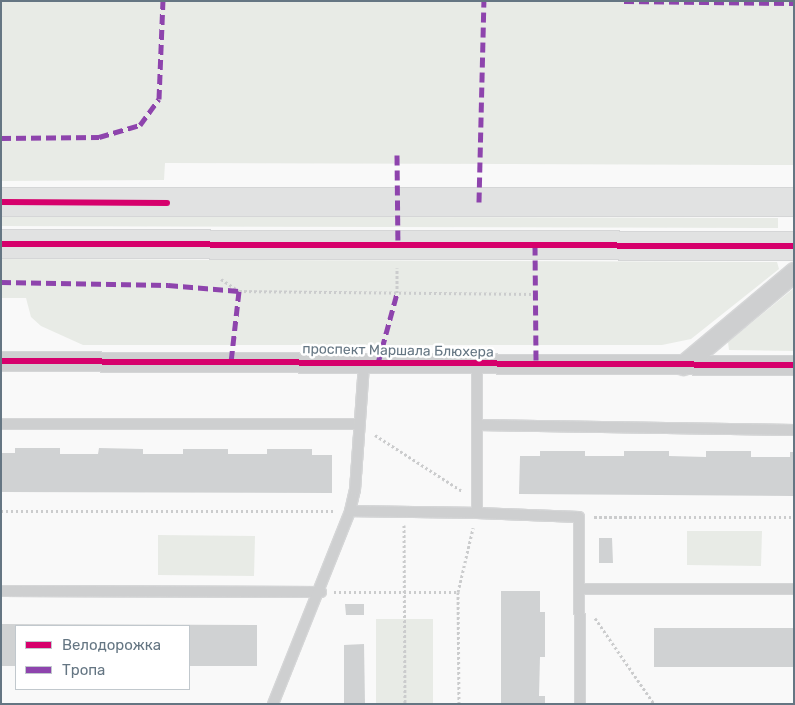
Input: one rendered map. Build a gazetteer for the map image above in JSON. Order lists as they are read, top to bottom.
{
  "streets": {
    "street": ["проспект Маршала Блюхера"]
  },
  "legend": ["Велодорожка", "Тропа"]
}
